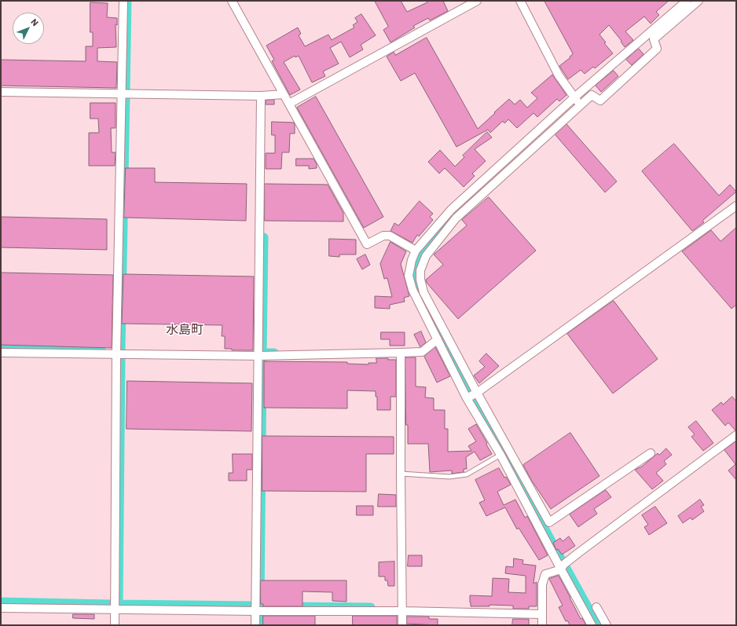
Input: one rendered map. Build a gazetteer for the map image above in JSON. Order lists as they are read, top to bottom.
{
  "districts": ["水島町"],
  "north": "top right"
}
